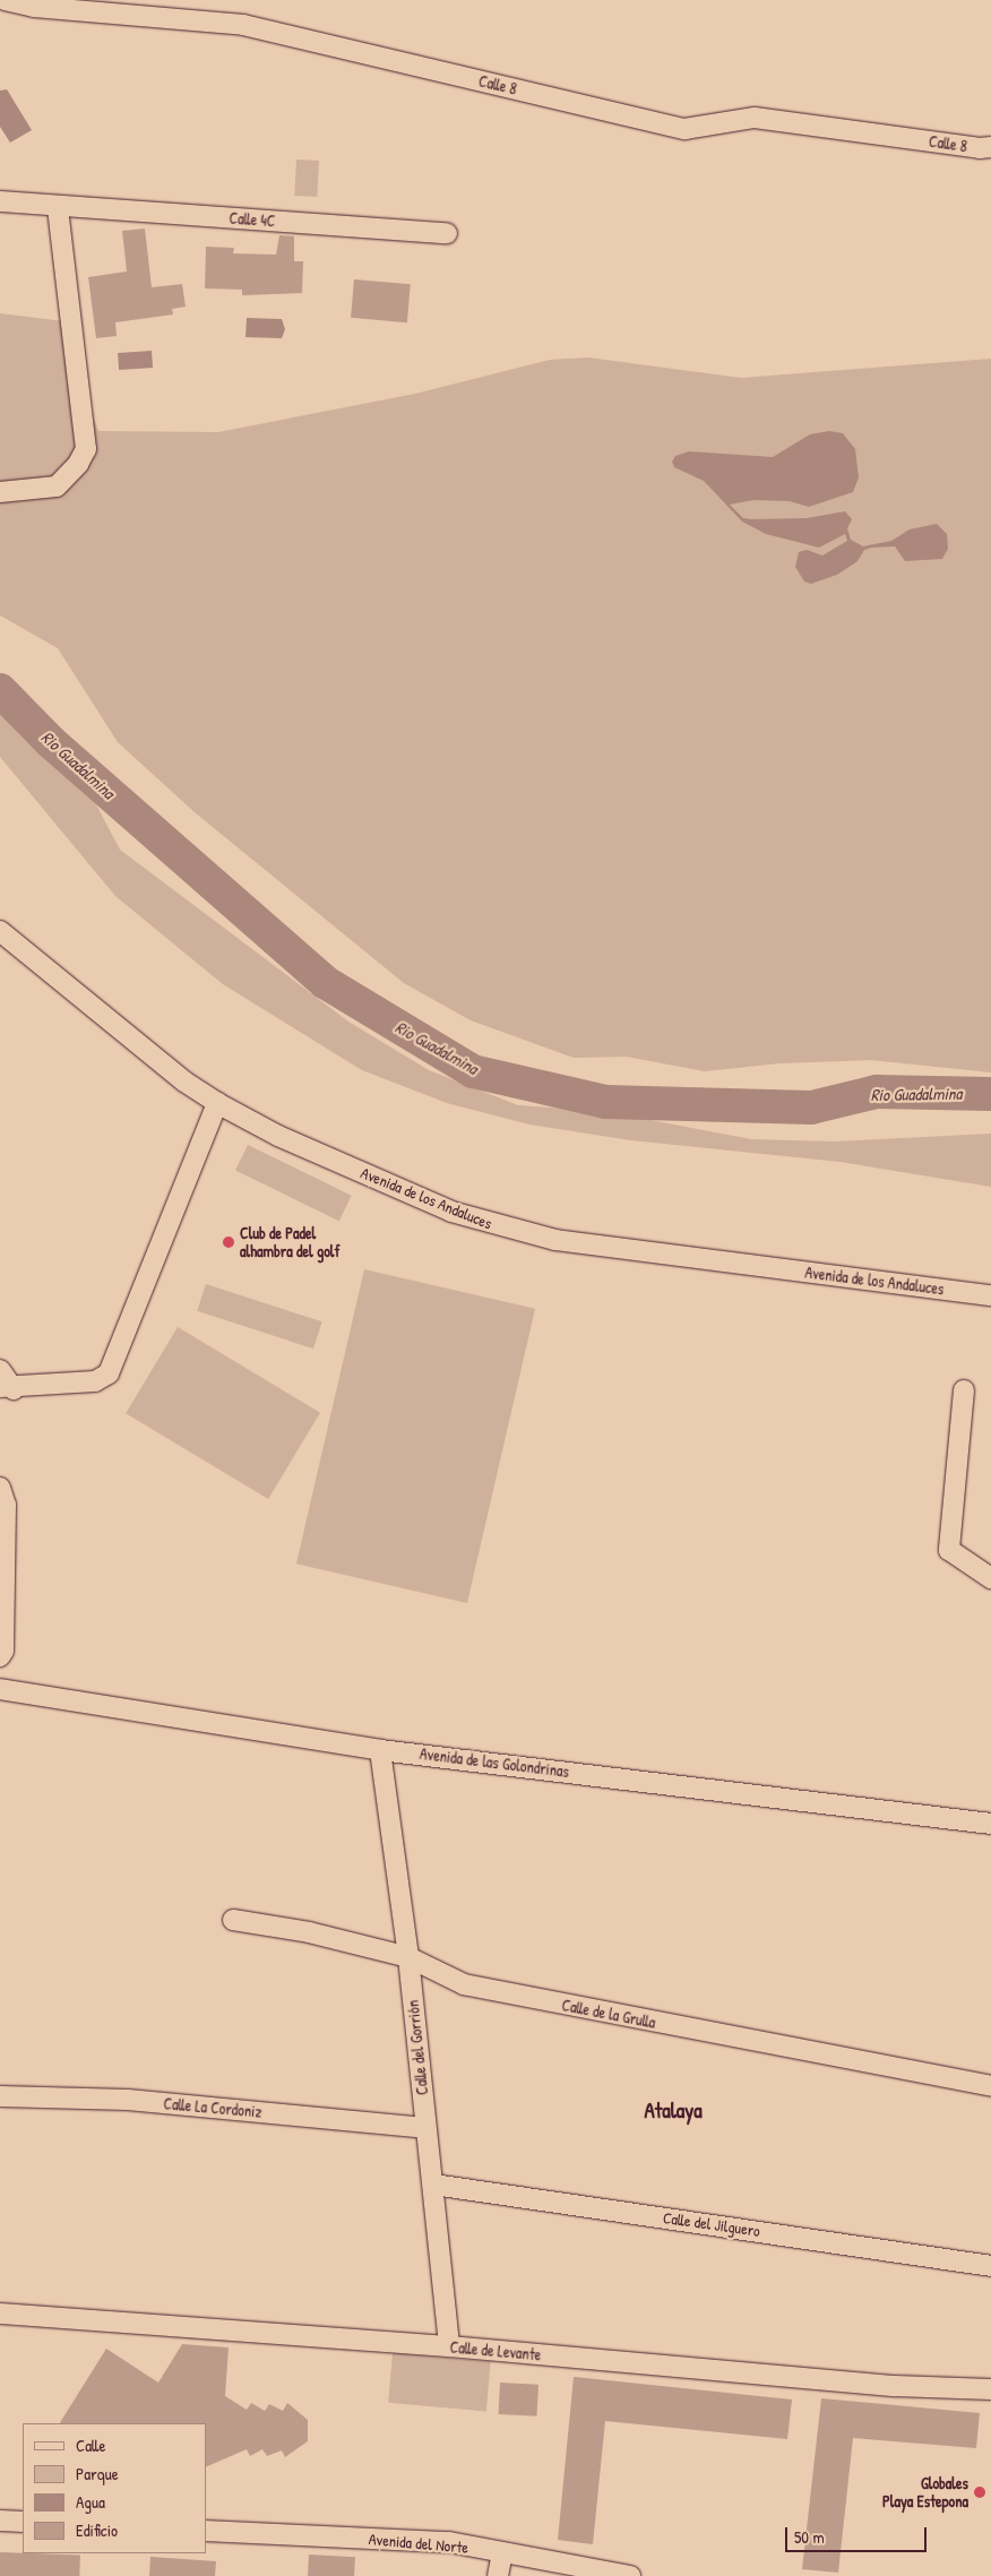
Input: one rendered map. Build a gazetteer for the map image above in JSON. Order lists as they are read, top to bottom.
{
  "streets": {
    "street": [
      "Calle 8",
      "Calle 4C",
      "Avenida de los Andaluces",
      "Avenida de las Golondrinas",
      "Calle de la Grulla",
      "Calle del Gorrión",
      "Calle La Cordoniz",
      "Calle del Jilguero",
      "Calle de Levante",
      "Avenida del Norte"
    ]
  },
  "crossings": [
    ["Avenida de las Golondrinas", "Calle del Gorrión"],
    ["Calle de la Grulla", "Calle del Gorrión"],
    ["Calle del Gorrión", "Calle La Cordoniz"],
    ["Calle del Gorrión", "Calle del Jilguero"],
    ["Calle del Gorrión", "Calle de Levante"]
  ],
  "districts": ["Atalaya"],
  "water": ["Rio Guadalmina"],
  "places": ["Club de Padel alhambra del golf", "Globales Playa Estepona"],
  "legend": [
    "Calle",
    "Parque",
    "Agua",
    "Edificio"
  ],
  "scale_bar": "50 m"
}
